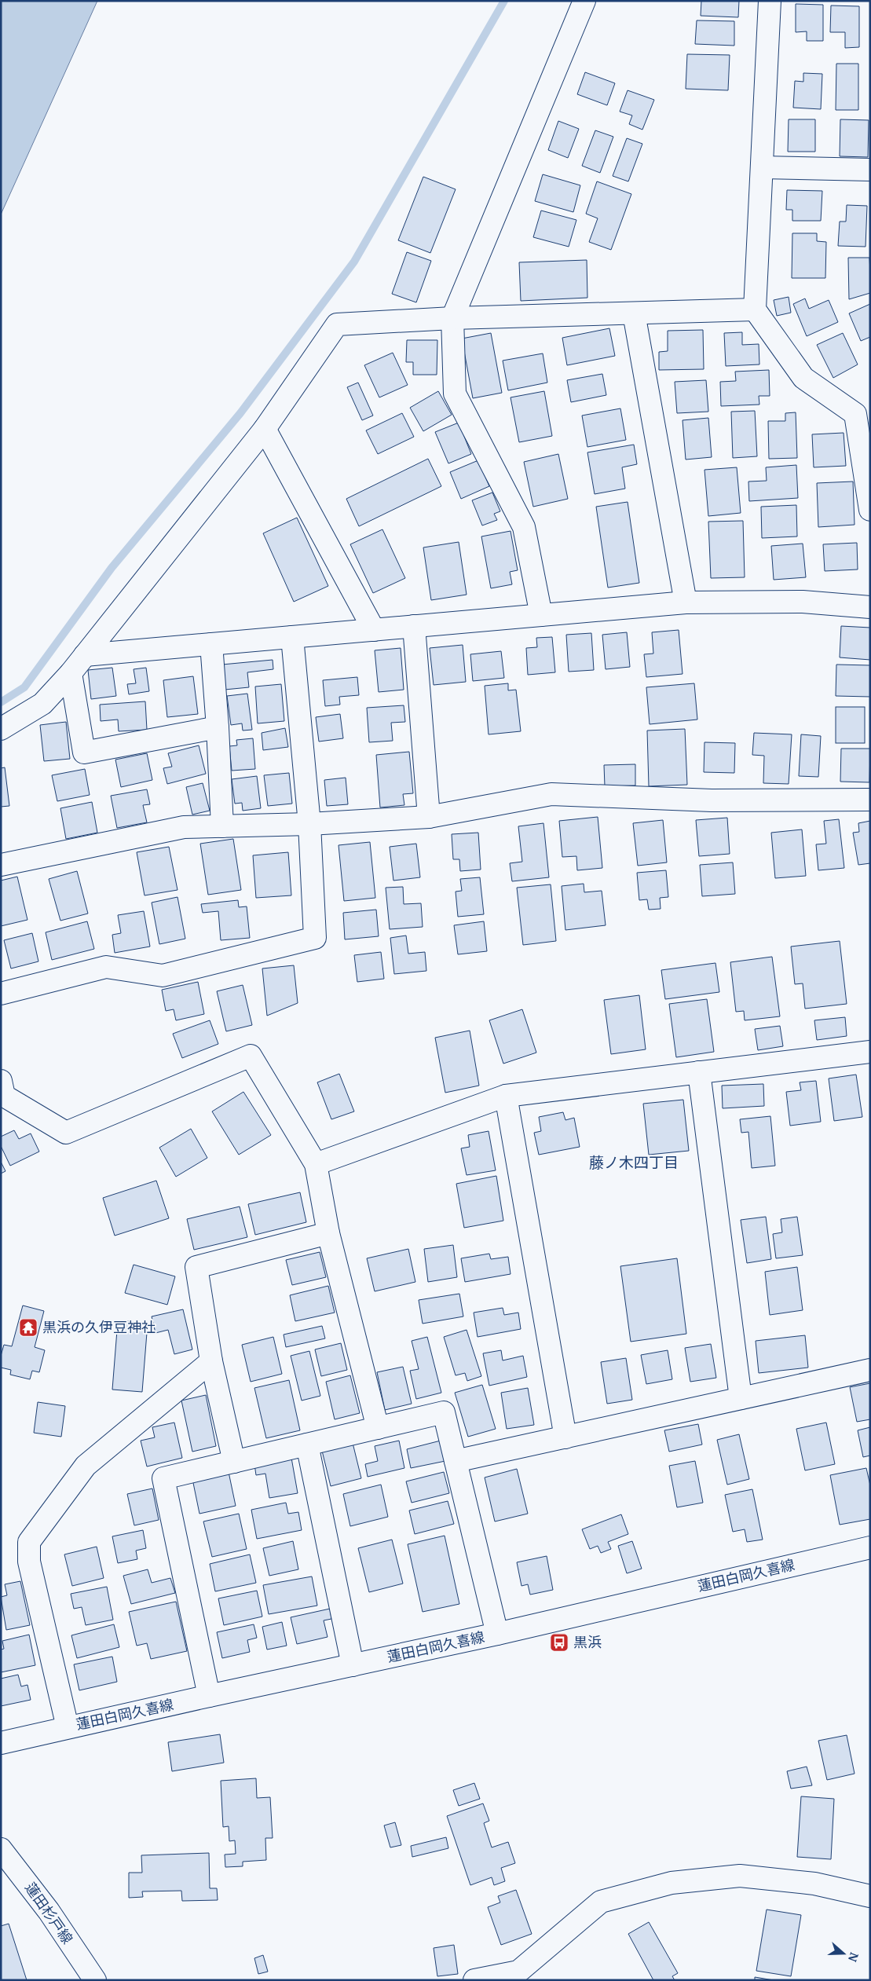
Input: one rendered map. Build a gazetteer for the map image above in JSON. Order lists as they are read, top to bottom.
{
  "streets": {
    "street": ["蓮田白岡久喜線", "蓮田杉戸線"]
  },
  "districts": ["藤ノ木四丁目"],
  "places": {
    "temple": ["黒浜の久伊豆神社"],
    "bus stop": ["黒浜"]
  },
  "north": "right"
}
